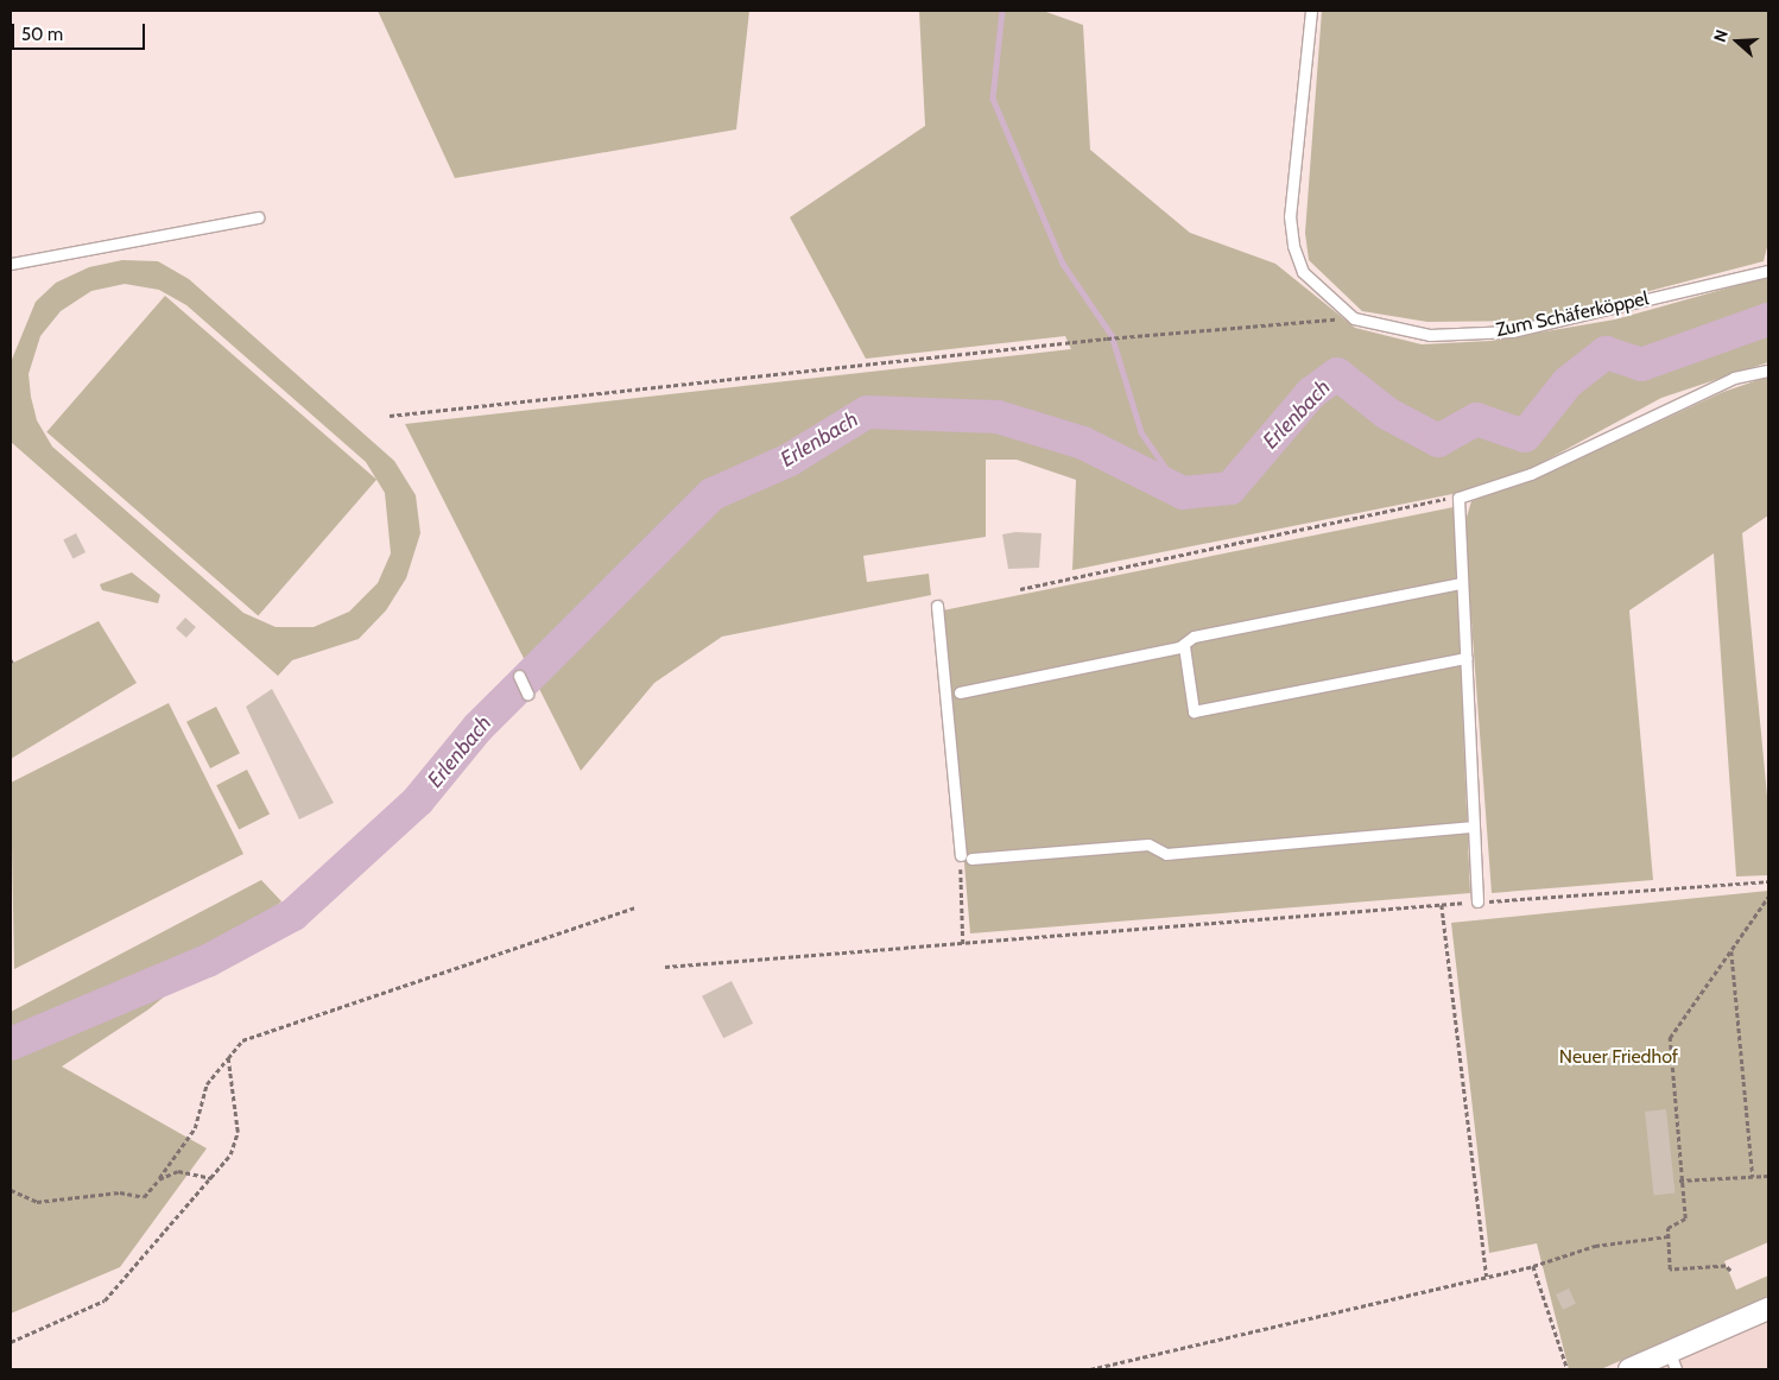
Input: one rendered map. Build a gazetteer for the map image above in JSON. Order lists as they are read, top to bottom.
{
  "streets": {
    "lane": ["Zum Schäferköppel"]
  },
  "water": ["Erlenbach"],
  "parks": ["Neuer Friedhof"],
  "scale_bar": "50 m",
  "north": "left"
}
